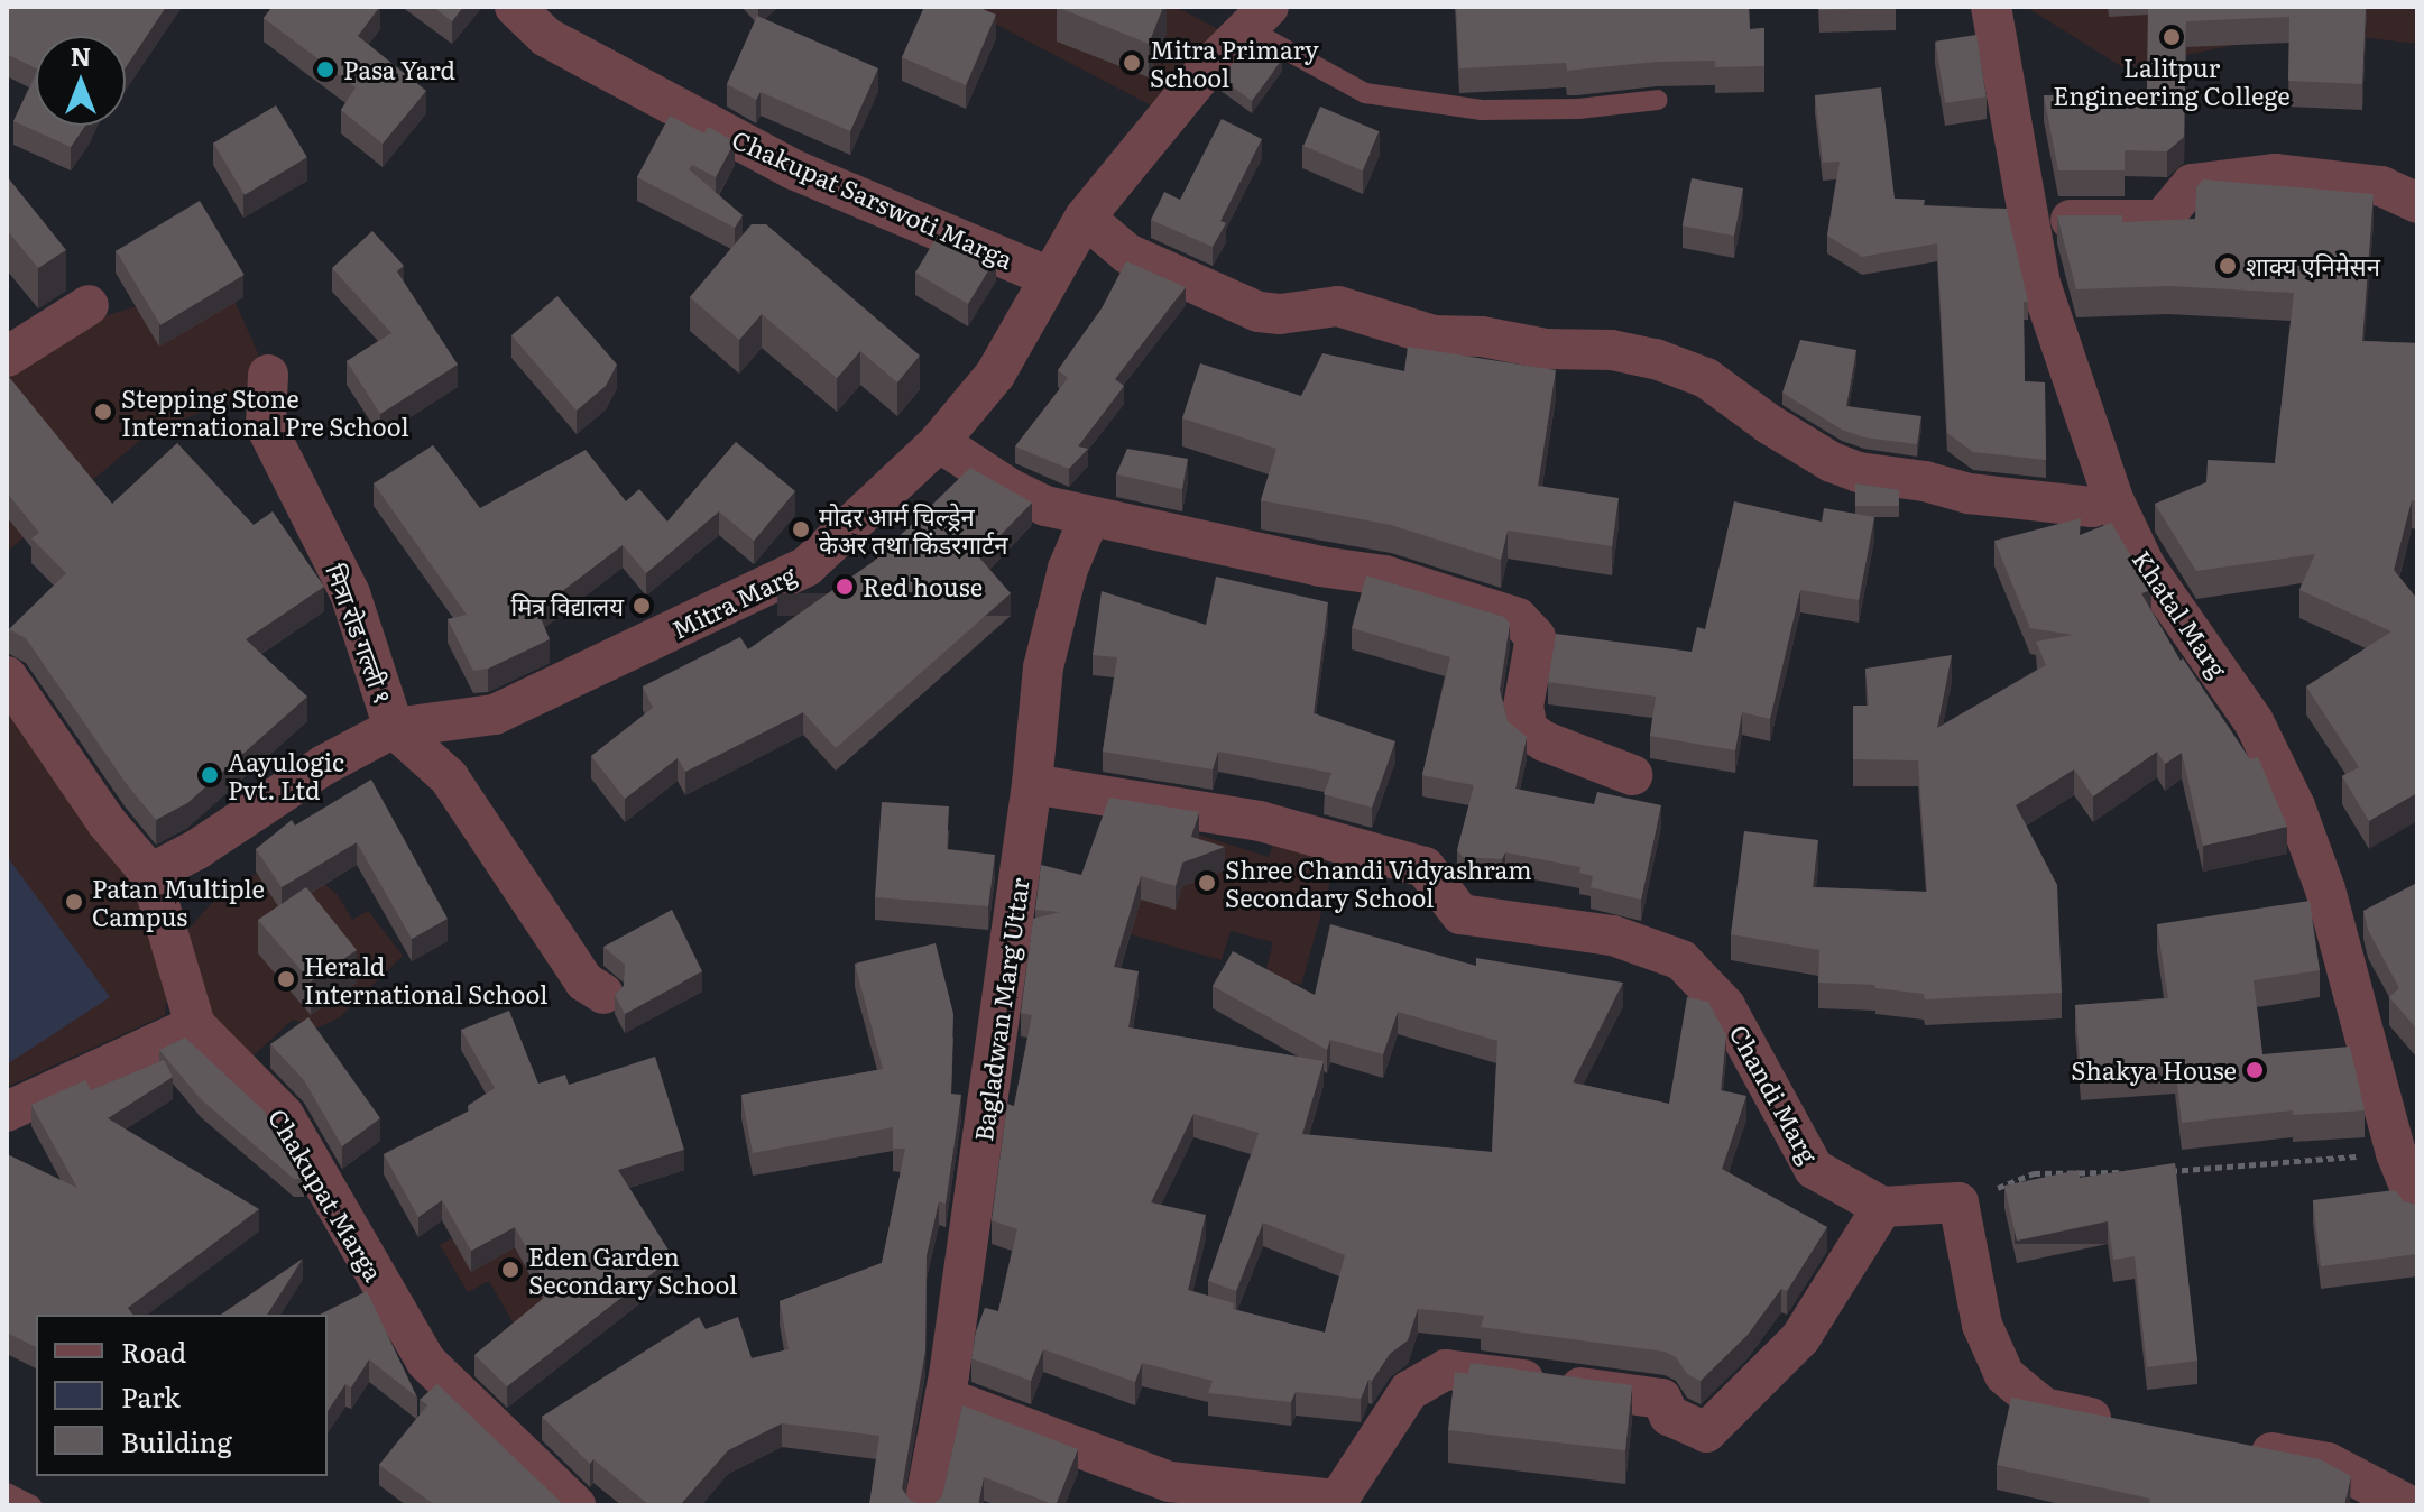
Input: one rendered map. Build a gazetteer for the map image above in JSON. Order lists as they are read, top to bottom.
{
  "streets": {
    "street": [
      "Chakupat Sarswoti Marga",
      "Mitra Marg",
      "Khatal Marg",
      "मित्रा रोड गल्ली १",
      "Bagladwan Marg Uttar",
      "Chandi Marg",
      "Chakupat Marga"
    ]
  },
  "crossings": [
    ["Chakupat Sarswoti Marga", "Mitra Marg"],
    ["Mitra Marg", "मित्रा रोड गल्ली १"],
    ["Mitra Marg", "Chakupat Marga"],
    ["Bagladwan Marg Uttar", "Chandi Marg"]
  ],
  "places": [
    "Lalitpur Engineering College",
    "Mitra Primary School",
    "Pasa Yard",
    "शाक्य एनिमेसन",
    "Stepping Stone International Pre School",
    "मोदर आर्म चिल्ड्रेन केअर तथा किंडरगार्टन",
    "Red house",
    "मित्र विद्यालय",
    "Aayulogic Pvt. Ltd",
    "Shree Chandi Vidyashram Secondary School",
    "Patan Multiple Campus",
    "Herald International School",
    "Shakya House",
    "Eden Garden Secondary School"
  ],
  "legend": ["Road", "Park", "Building"],
  "north": "top"
}
